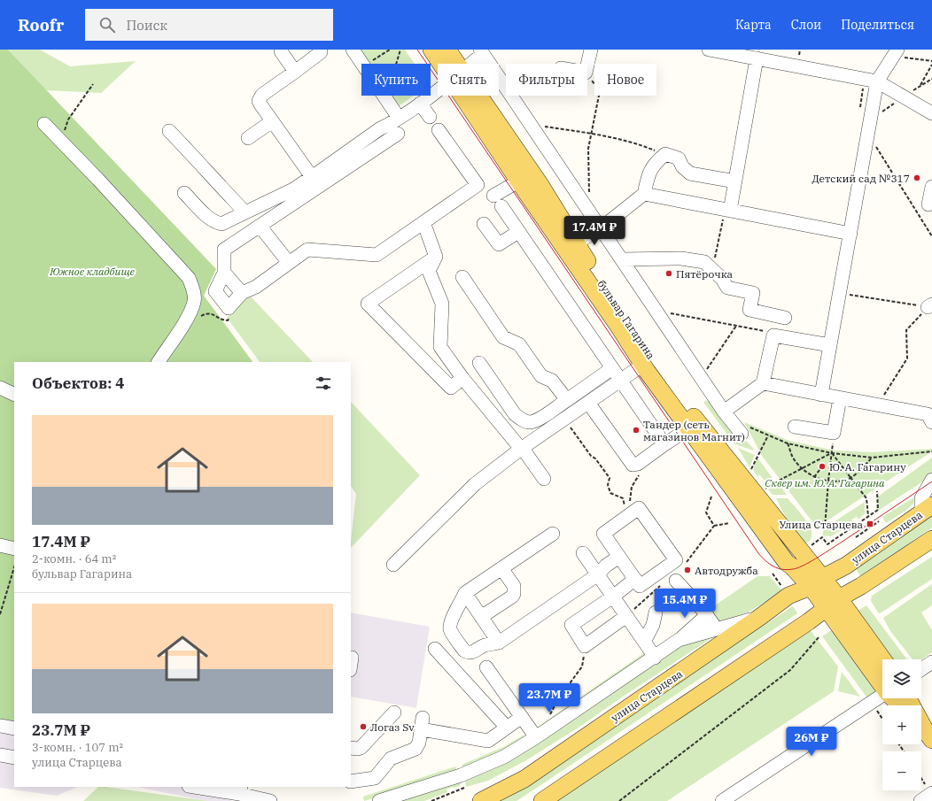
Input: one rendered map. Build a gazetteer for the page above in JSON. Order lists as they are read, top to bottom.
{
  "streets": {
    "main road": ["бульвар Гагарина", "улица Старцева"]
  },
  "crossings": [
    ["бульвар Гагарина", "улица Старцева"]
  ],
  "parks": ["Южное кладбище", "Сквер им. Ю. А. Гагарина"],
  "places": {
    "other": [
      "Детский сад №317",
      "Пятёрочка",
      "Тандер (сеть магазинов Магнит)",
      "Ю. А. Гагарину",
      "Автодружба",
      "Логаз Sv"
    ],
    "transit": ["Улица Старцева"]
  },
  "page": {
    "header": "Roofr",
    "search": "Поиск",
    "nav": ["Карта", "Слои", "Поделиться"],
    "chip": [
      "Купить",
      "Снять",
      "Фильтры",
      "Новое"
    ],
    "price": [
      "17.4M ₽",
      "15.4M ₽",
      "23.7M ₽",
      "26M ₽"
    ],
    "heading": "Объектов: 4",
    "list": [
      {
        "name": "17.4M ₽",
        "note": "2-комн. · 64 m² · бульвар Гагарина"
      },
      {
        "name": "23.7M ₽",
        "note": "3-комн. · 107 m² · улица Старцева"
      }
    ],
    "map_buttons": ["+", "−"]
  }
}
